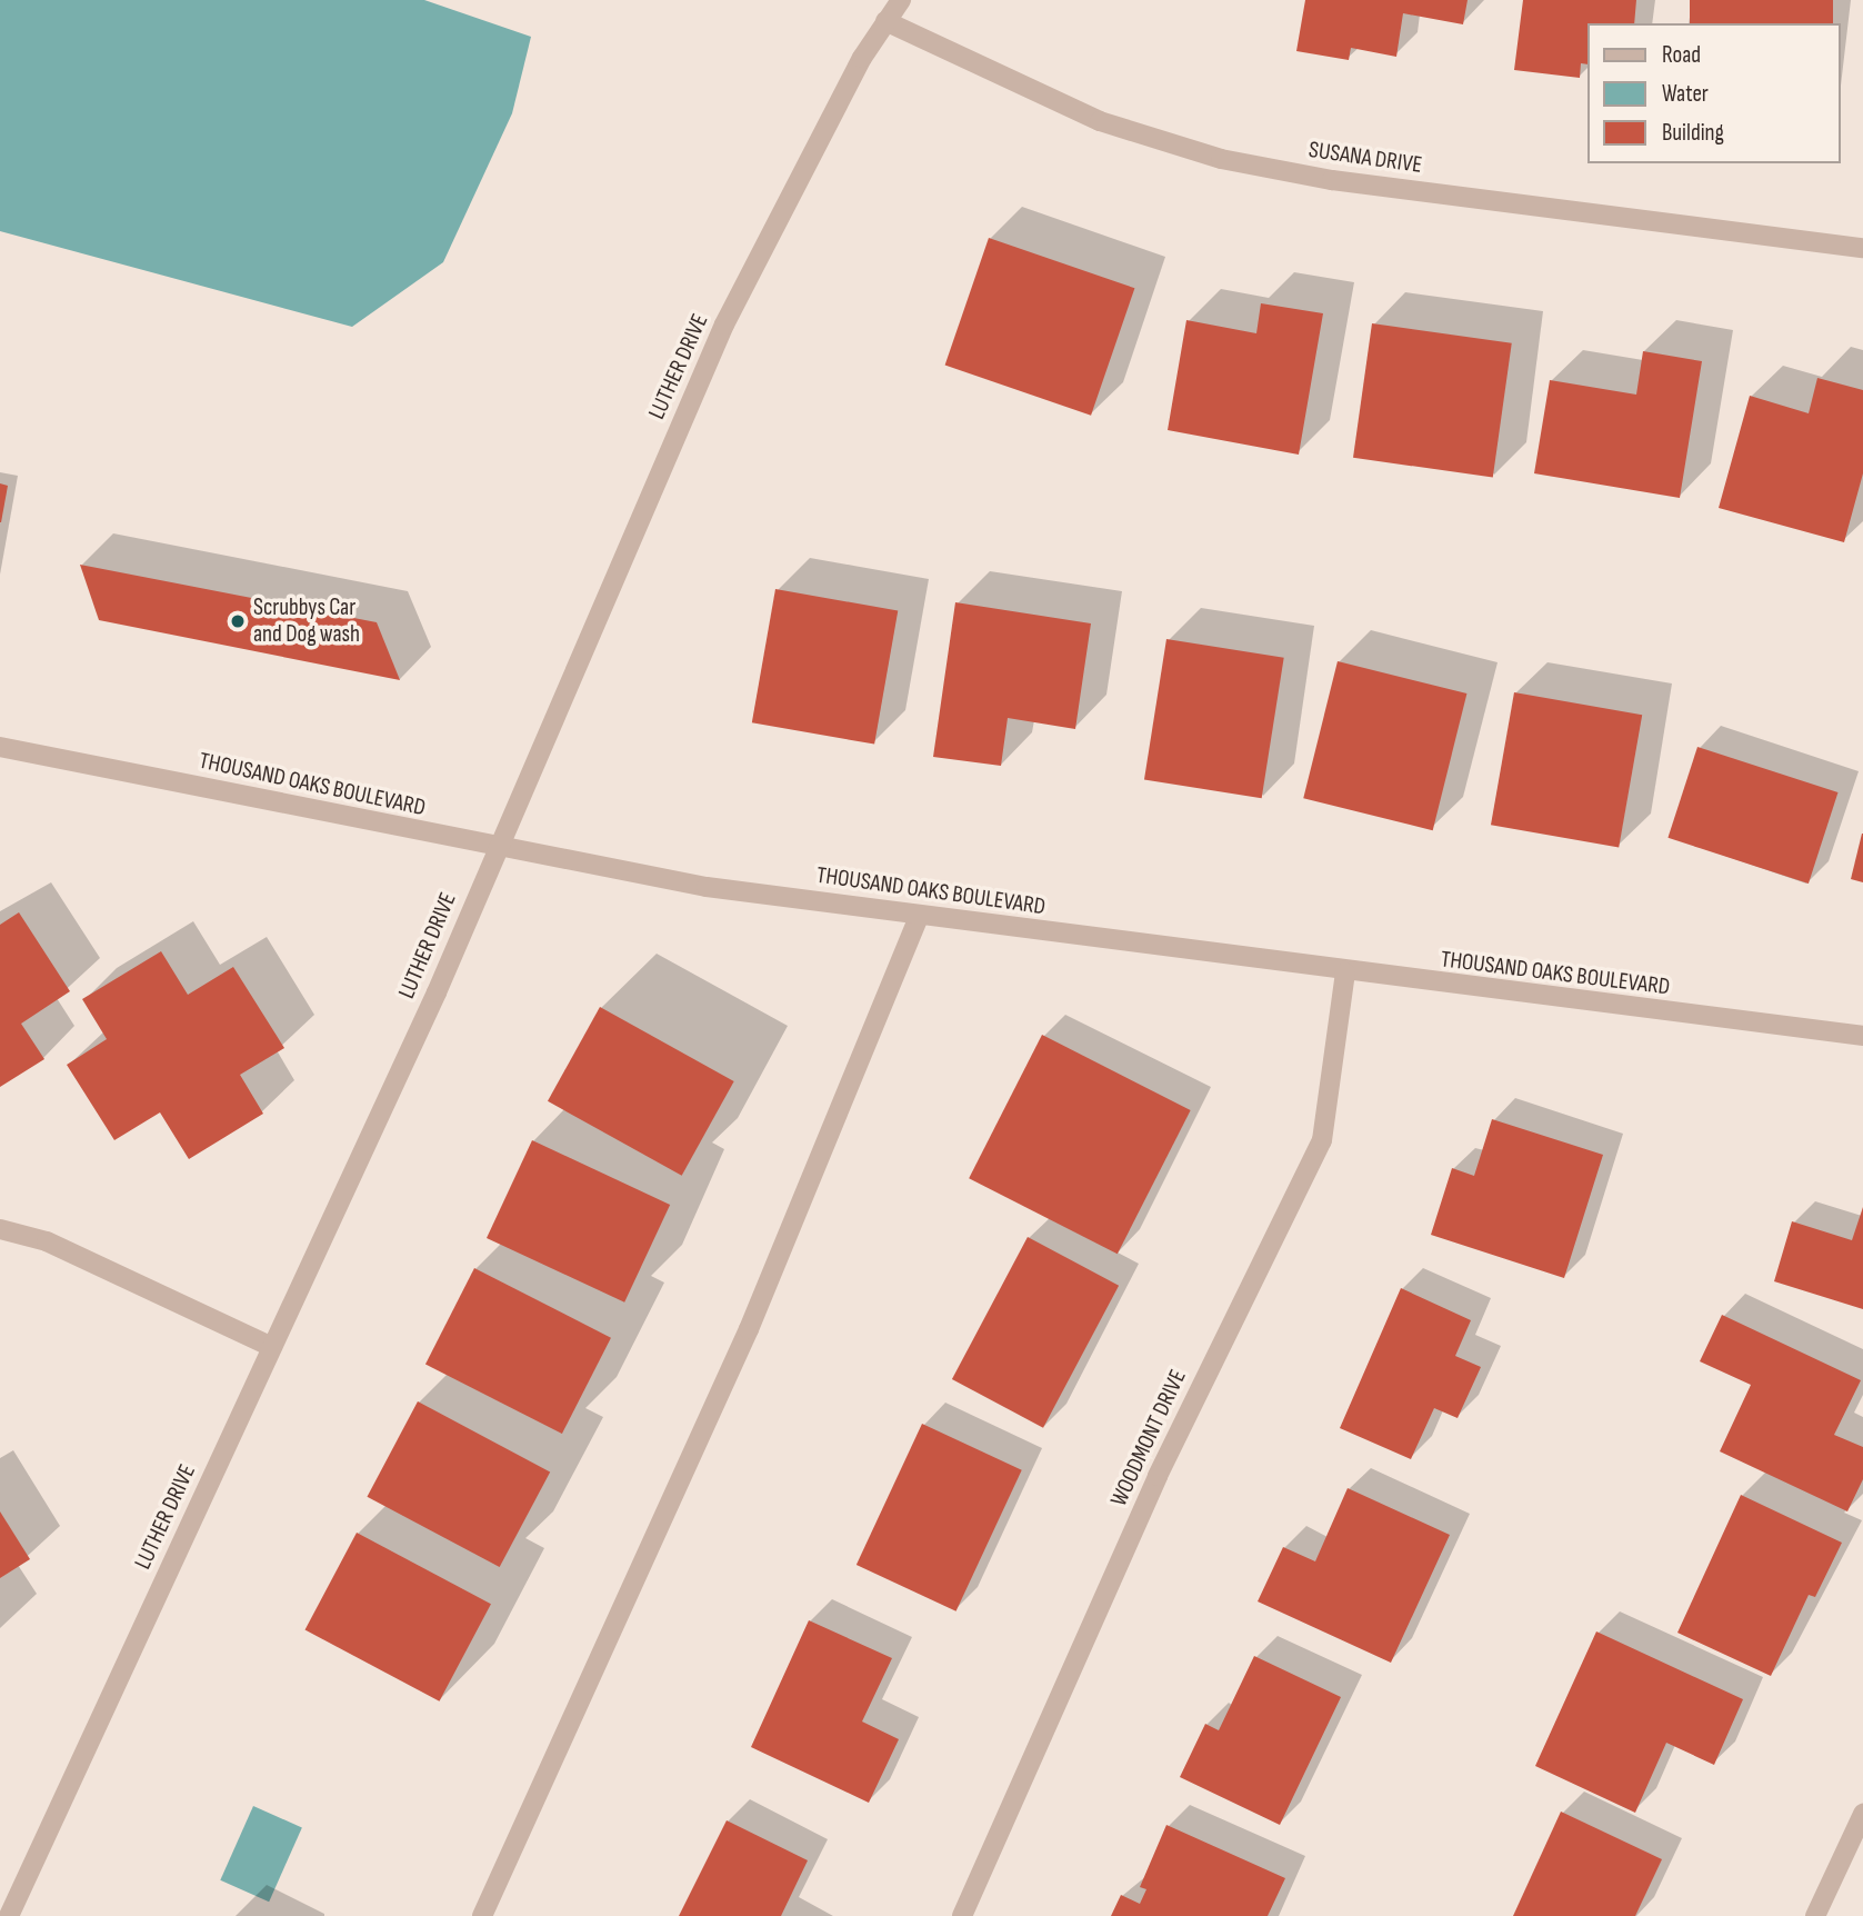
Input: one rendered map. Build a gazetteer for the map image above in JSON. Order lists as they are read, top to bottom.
{
  "streets": {
    "street": [
      "SUSANA DRIVE",
      "LUTHER DRIVE",
      "THOUSAND OAKS BOULEVARD",
      "WOODMONT DRIVE"
    ]
  },
  "crossings": [
    ["SUSANA DRIVE", "LUTHER DRIVE"],
    ["LUTHER DRIVE", "THOUSAND OAKS BOULEVARD"],
    ["THOUSAND OAKS BOULEVARD", "WOODMONT DRIVE"]
  ],
  "places": ["Scrubbys Car and Dog wash"],
  "legend": ["Road", "Water", "Building"]
}
